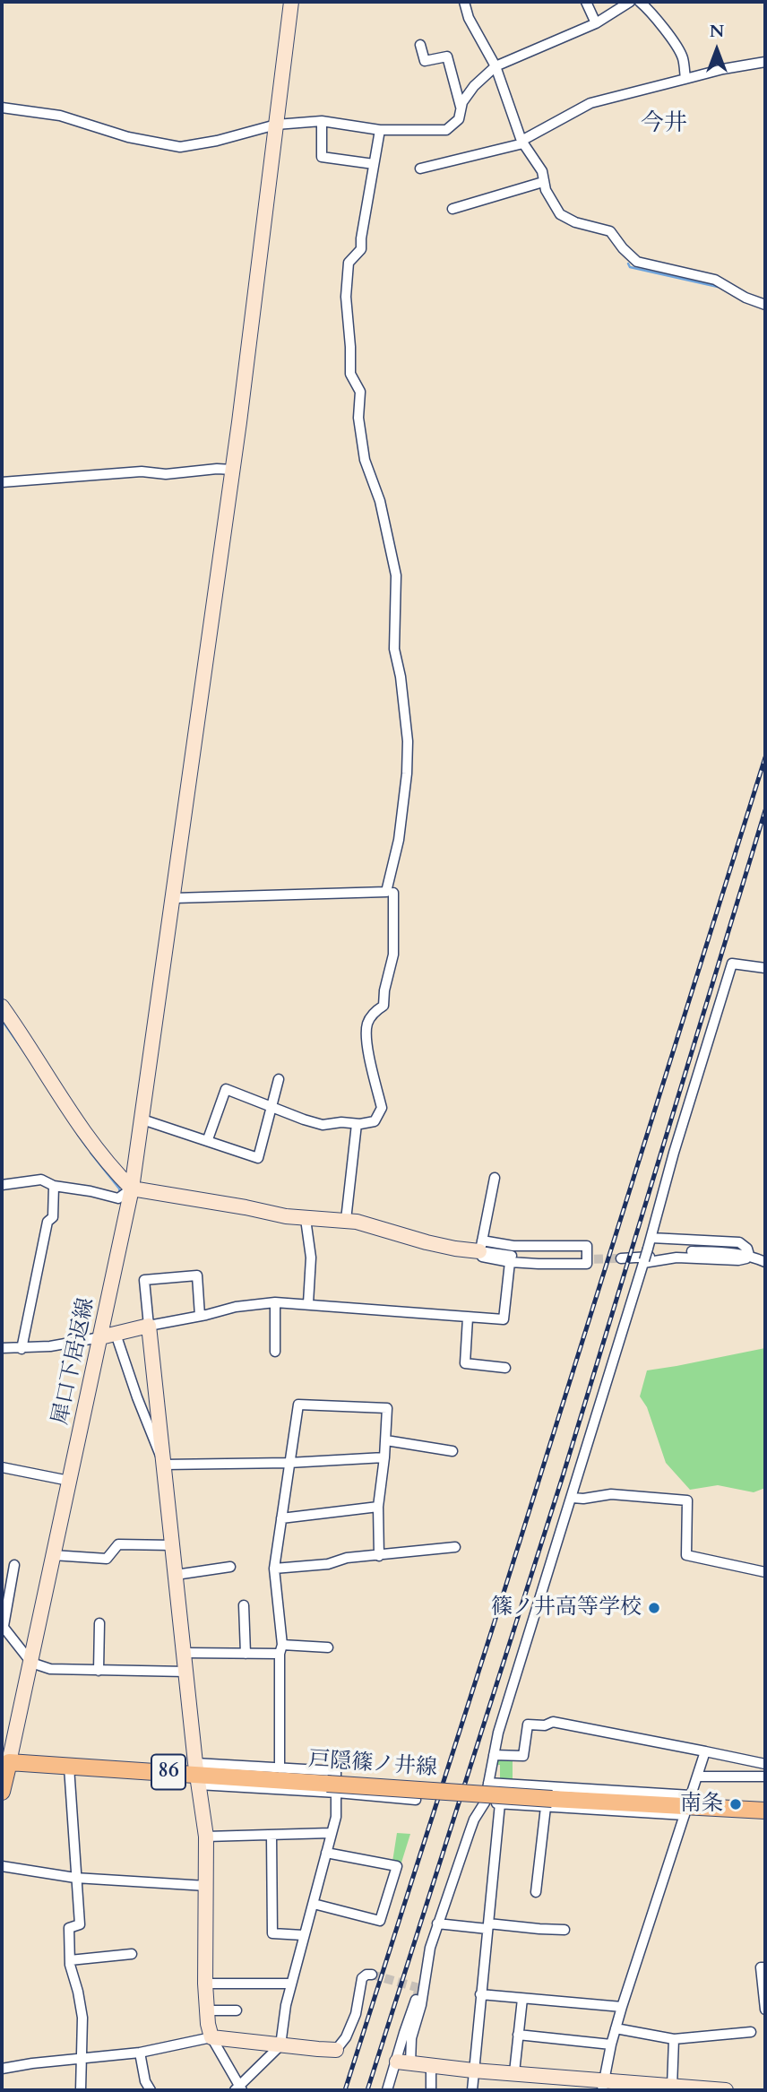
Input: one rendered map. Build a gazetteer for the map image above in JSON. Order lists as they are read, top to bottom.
{
  "streets": {
    "main road": ["戸隠篠ノ井線", "86"],
    "street": ["犀口下居返線"]
  },
  "crossings": [
    ["犀口下居返線", "戸隠篠ノ井線"]
  ],
  "districts": ["今井"],
  "places": ["篠ノ井高等学校", "南条"],
  "north": "top"
}
